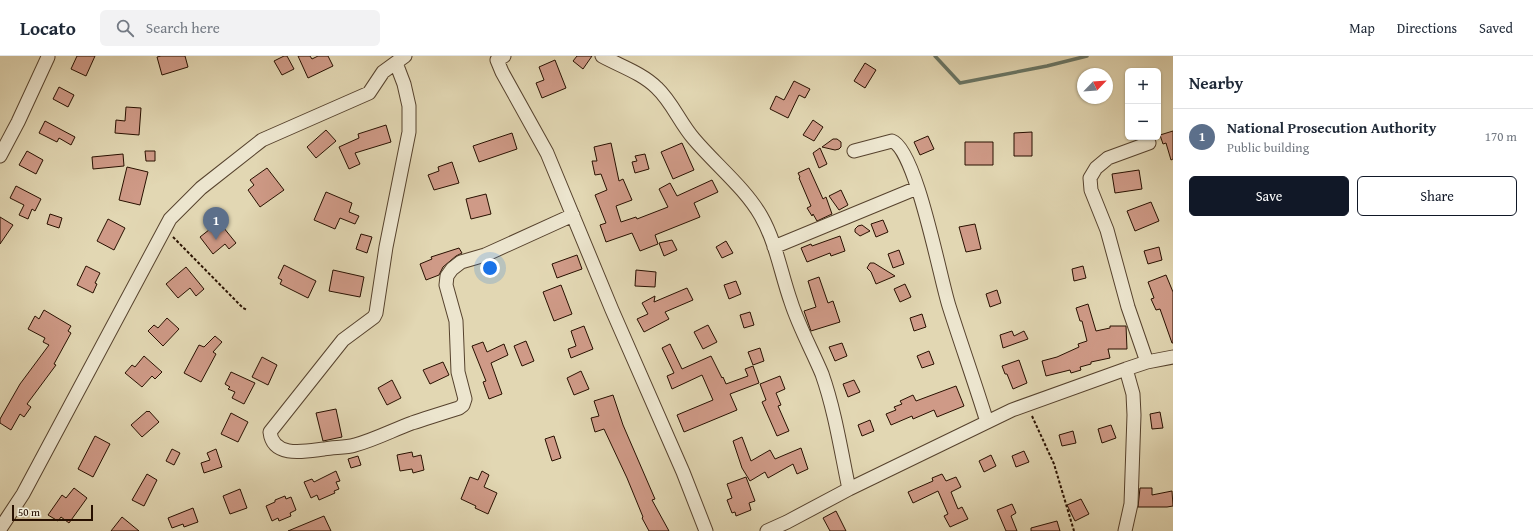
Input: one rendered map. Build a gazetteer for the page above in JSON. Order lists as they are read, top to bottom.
{
  "scale_bar": "50 m",
  "north": "top right",
  "page": {
    "header": "Locato",
    "search": "Search here",
    "nav": ["Map", "Directions", "Saved"],
    "heading": "Nearby",
    "map_buttons": ["+", "−"],
    "list": [
      {
        "mark": "1",
        "name": "National Prosecution Authority",
        "note": "Public building",
        "value": "170 m"
      }
    ],
    "buttons": ["Save", "Share"],
    "pins": "1",
    "scale": "50 m"
  }
}
